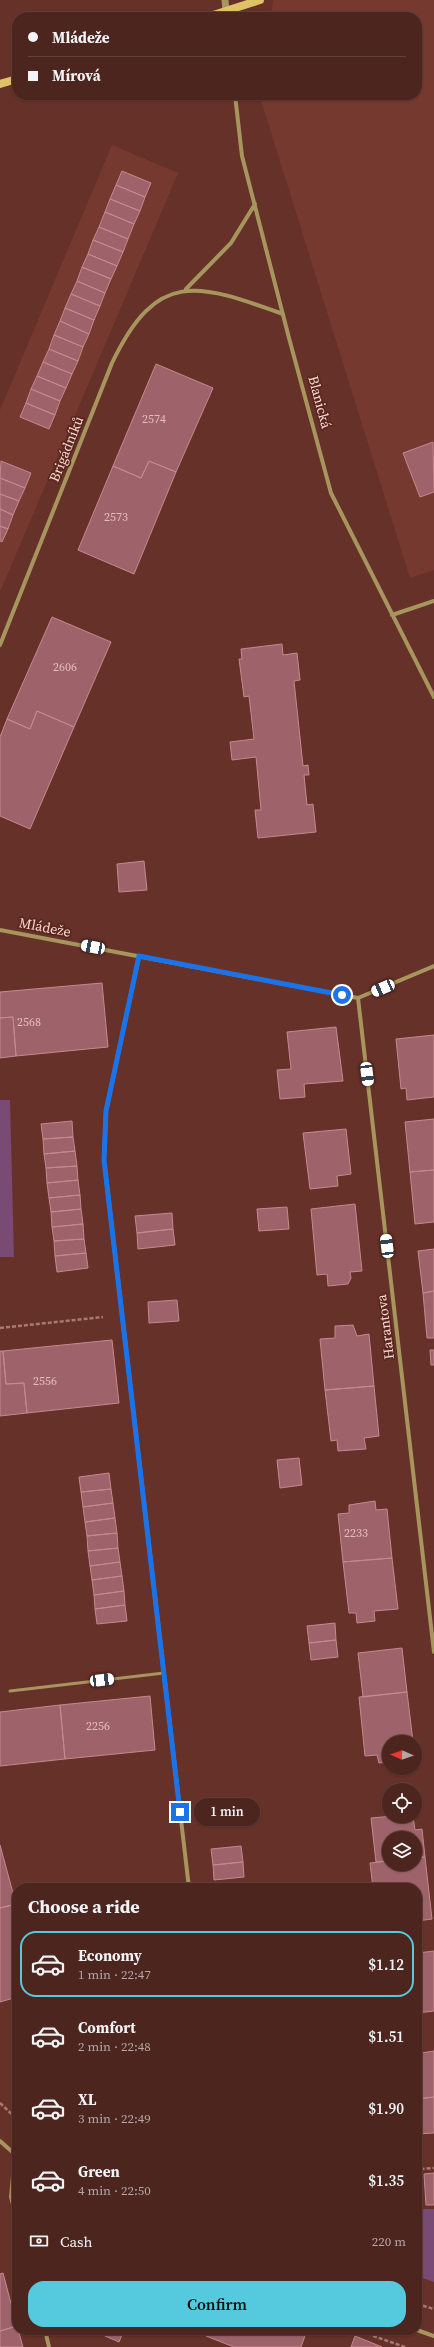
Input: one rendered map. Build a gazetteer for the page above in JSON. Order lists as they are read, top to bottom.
{
  "streets": {
    "street": [
      "Blanická",
      "Brigádníků",
      "Mládeže",
      "Harantova"
    ]
  },
  "crossings": [
    ["Blanická", "Brigádníků"],
    ["Mládeže", "Harantova"]
  ],
  "house_numbers": [
    "2574",
    "2573",
    "2606",
    "2568",
    "2556",
    "2233",
    "2256"
  ],
  "north": "left",
  "page": {
    "banner": ["Mládeže", "Mírová"],
    "bubble": "1 min",
    "heading": "Choose a ride",
    "list": [
      {
        "name": "Economy",
        "note": "1 min · 22:47",
        "value": "$1.12"
      },
      {
        "name": "Comfort",
        "note": "2 min · 22:48",
        "value": "$1.51"
      },
      {
        "name": "XL",
        "note": "3 min · 22:49",
        "value": "$1.90"
      },
      {
        "name": "Green",
        "note": "4 min · 22:50",
        "value": "$1.35"
      }
    ],
    "pay": ["Cash", "220 m"],
    "buttons": "Confirm"
  }
}
